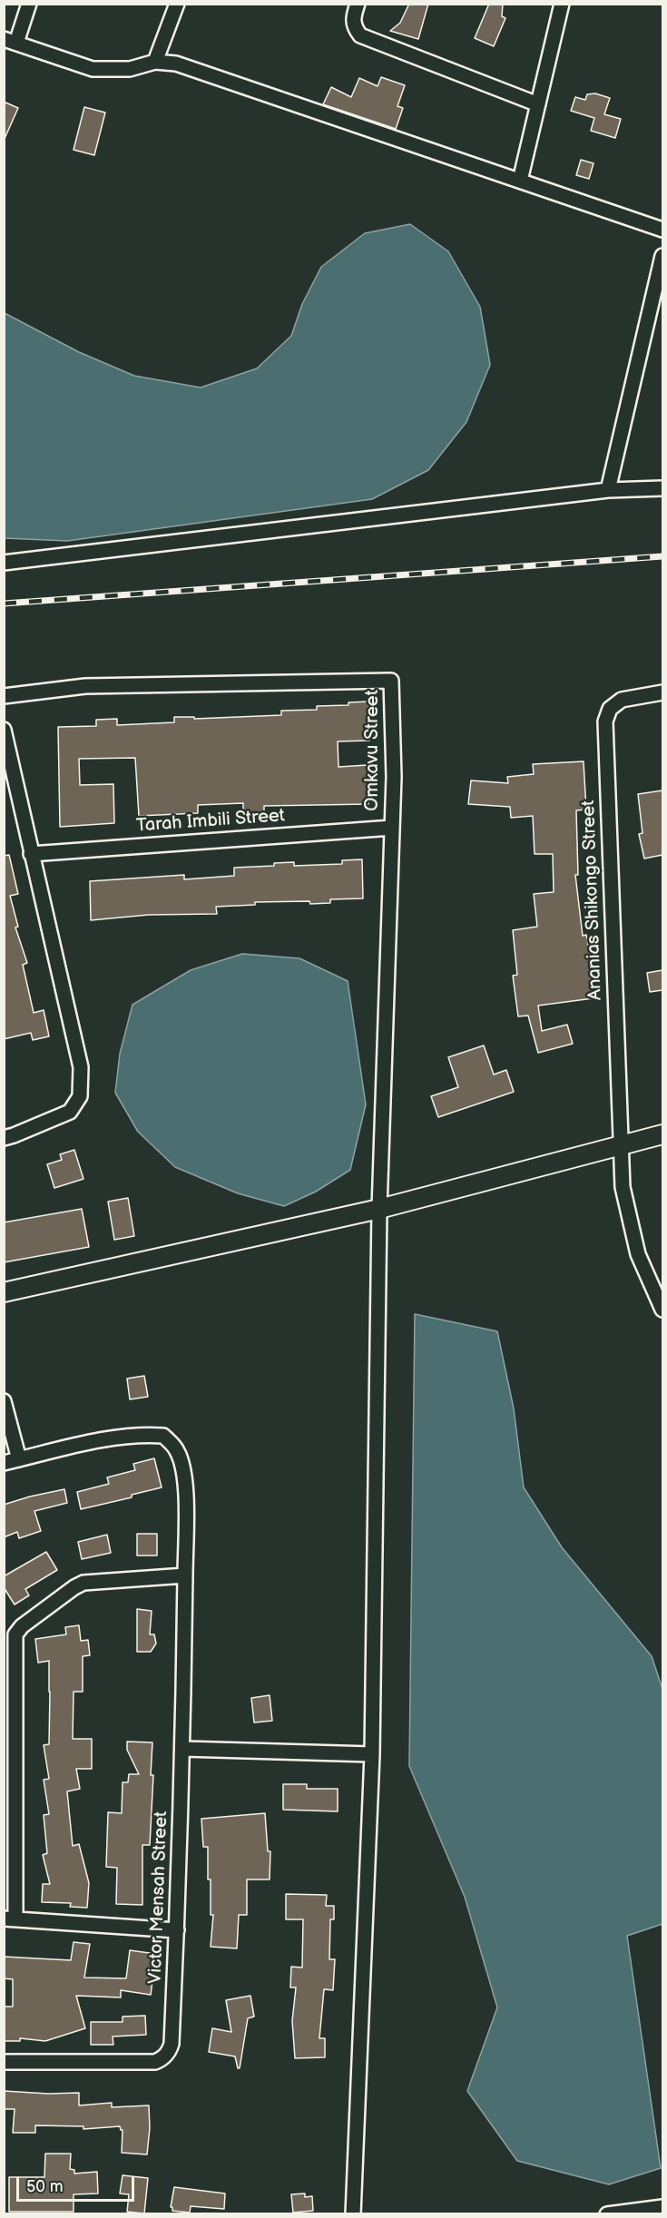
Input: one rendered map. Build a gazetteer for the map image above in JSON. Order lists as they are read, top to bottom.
{
  "streets": {
    "street": [
      "Omkavu Street",
      "Tarah Imbili Street",
      "Ananias Shikongo Street",
      "Victor Mensah Street"
    ]
  },
  "crossings": [
    ["Omkavu Street", "Tarah Imbili Street"]
  ],
  "scale_bar": "50 m"
}
